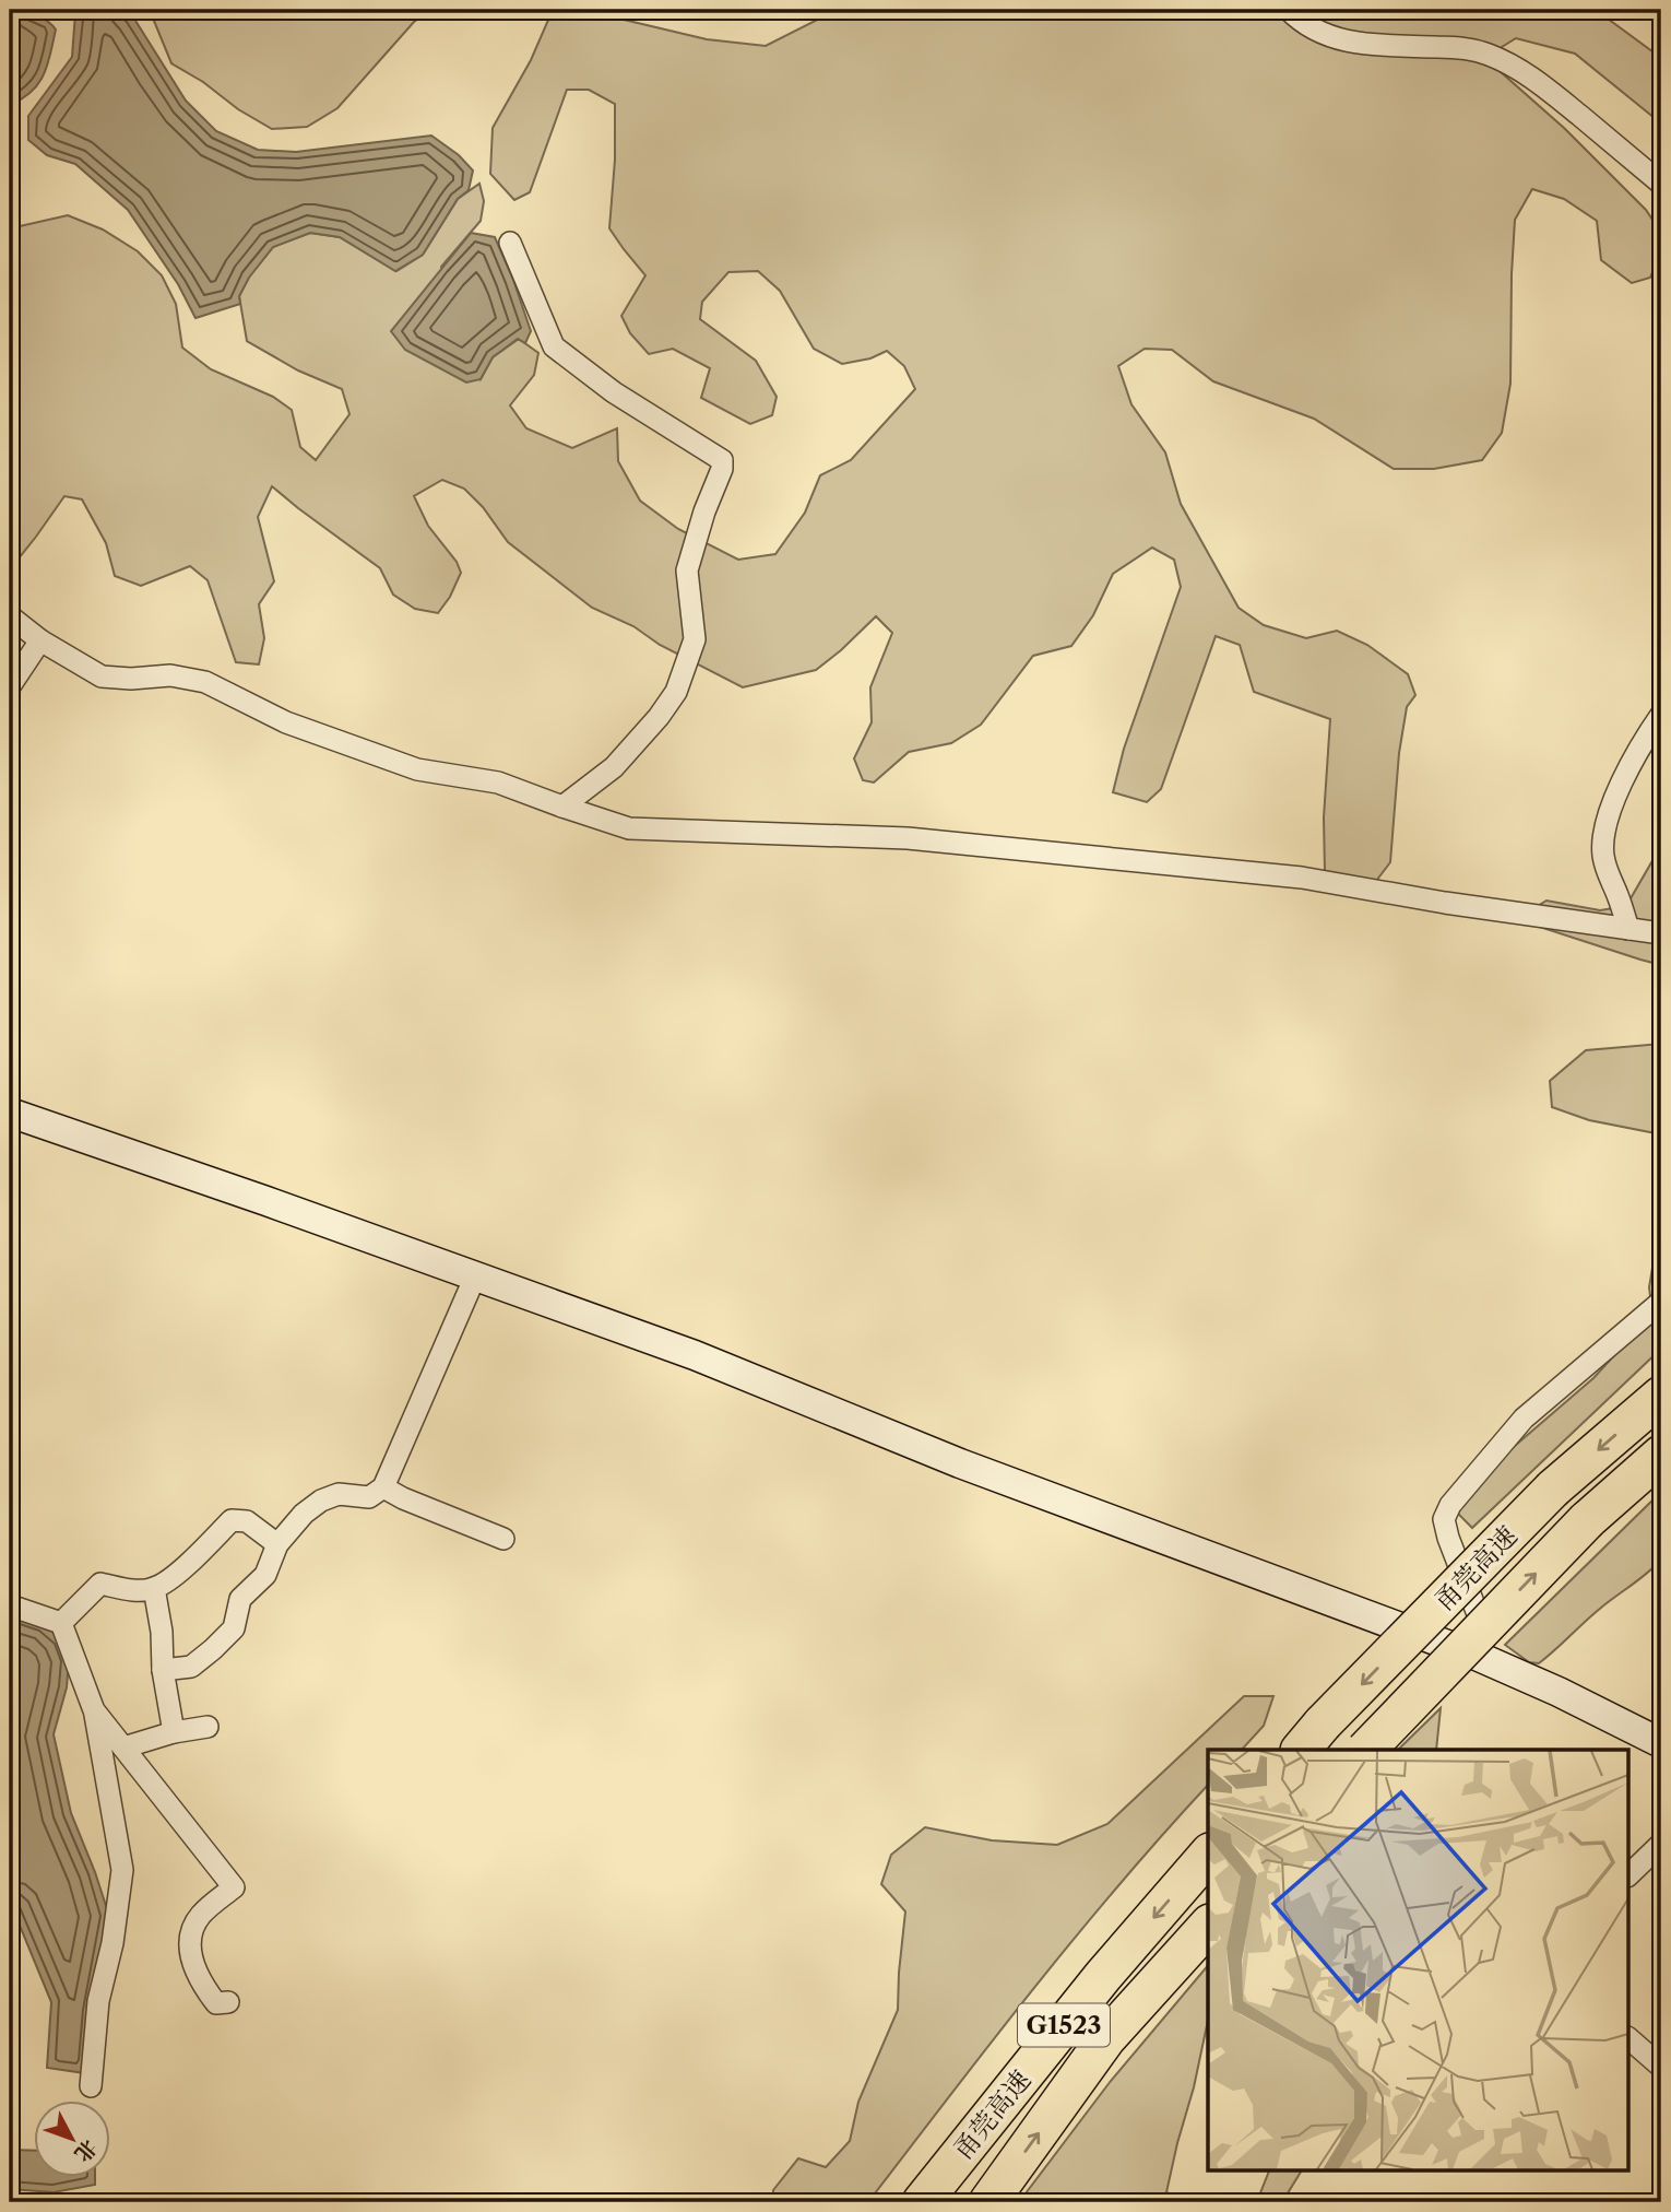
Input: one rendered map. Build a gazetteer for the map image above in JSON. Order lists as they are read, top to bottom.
{
  "streets": {
    "highway": ["甬莞高速", "G1523"]
  },
  "north": "bottom right"
}
